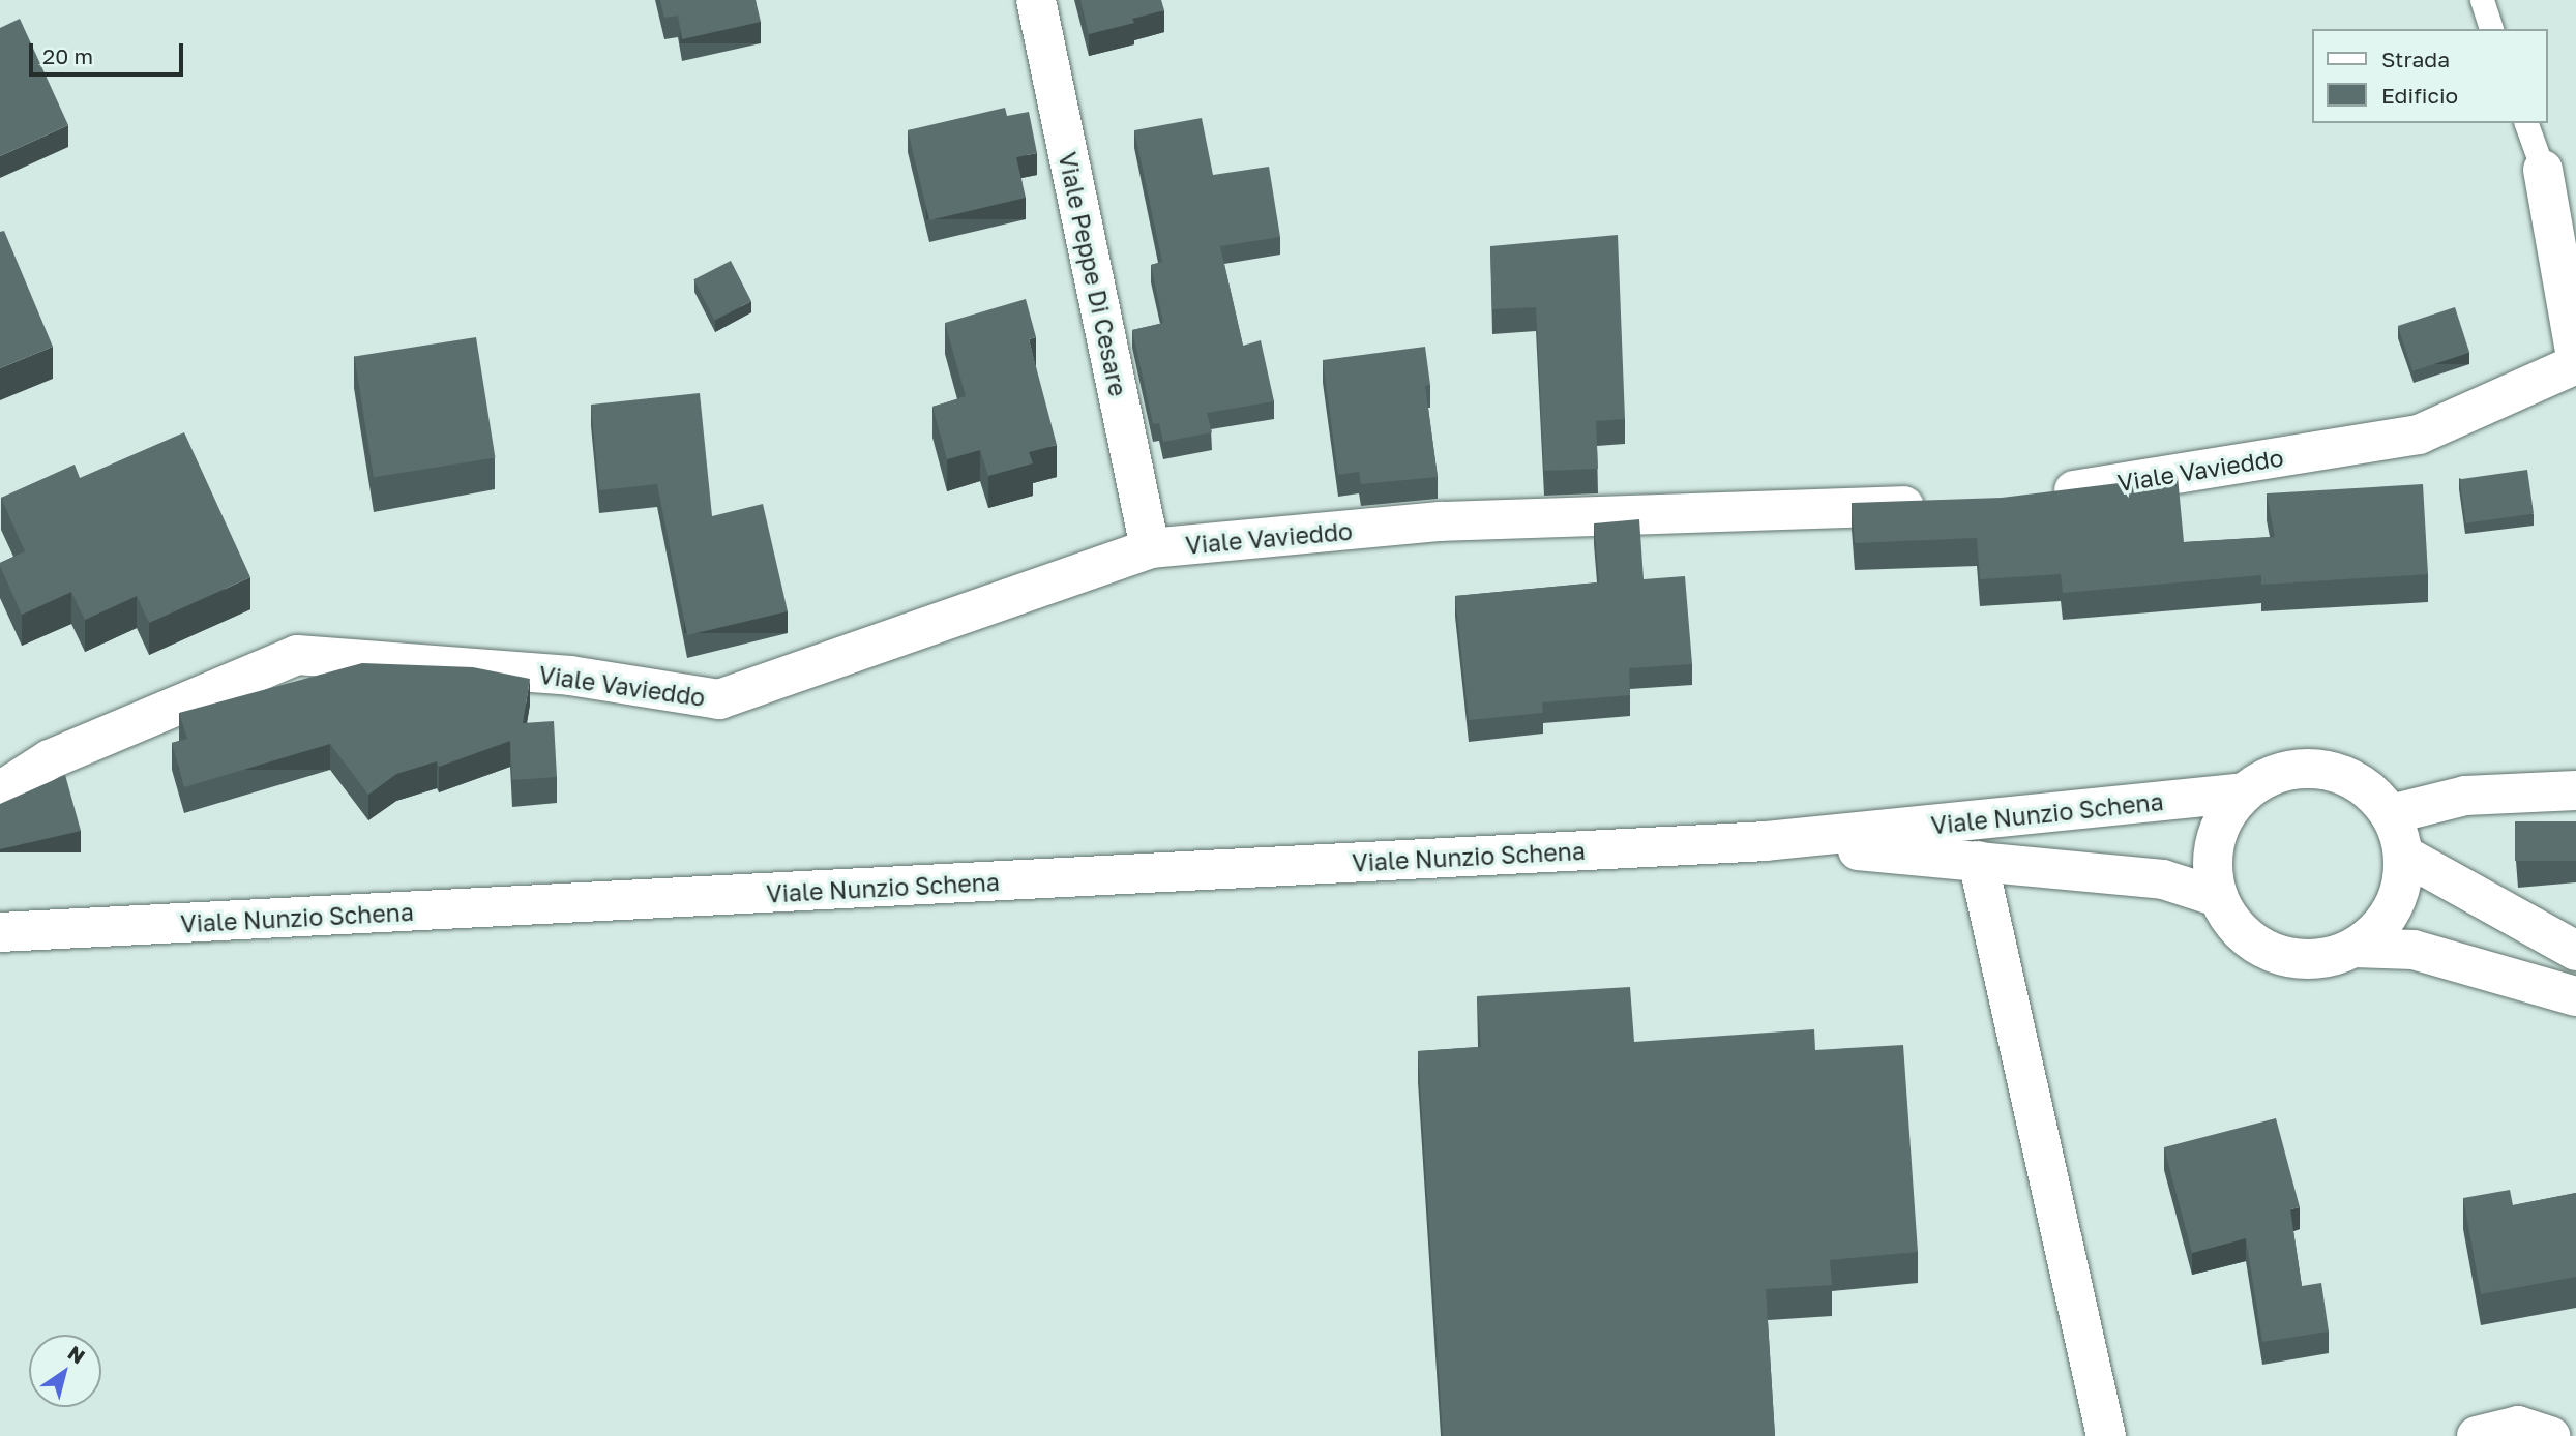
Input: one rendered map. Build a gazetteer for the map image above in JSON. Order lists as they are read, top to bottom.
{
  "streets": {
    "street": ["Viale Peppe Di Cesare", "Viale Vavieddo", "Viale Nunzio Schena"]
  },
  "crossings": [
    ["Viale Peppe Di Cesare", "Viale Vavieddo"]
  ],
  "legend": ["Strada", "Edificio"],
  "scale_bar": "20 m",
  "north": "top right"
}
